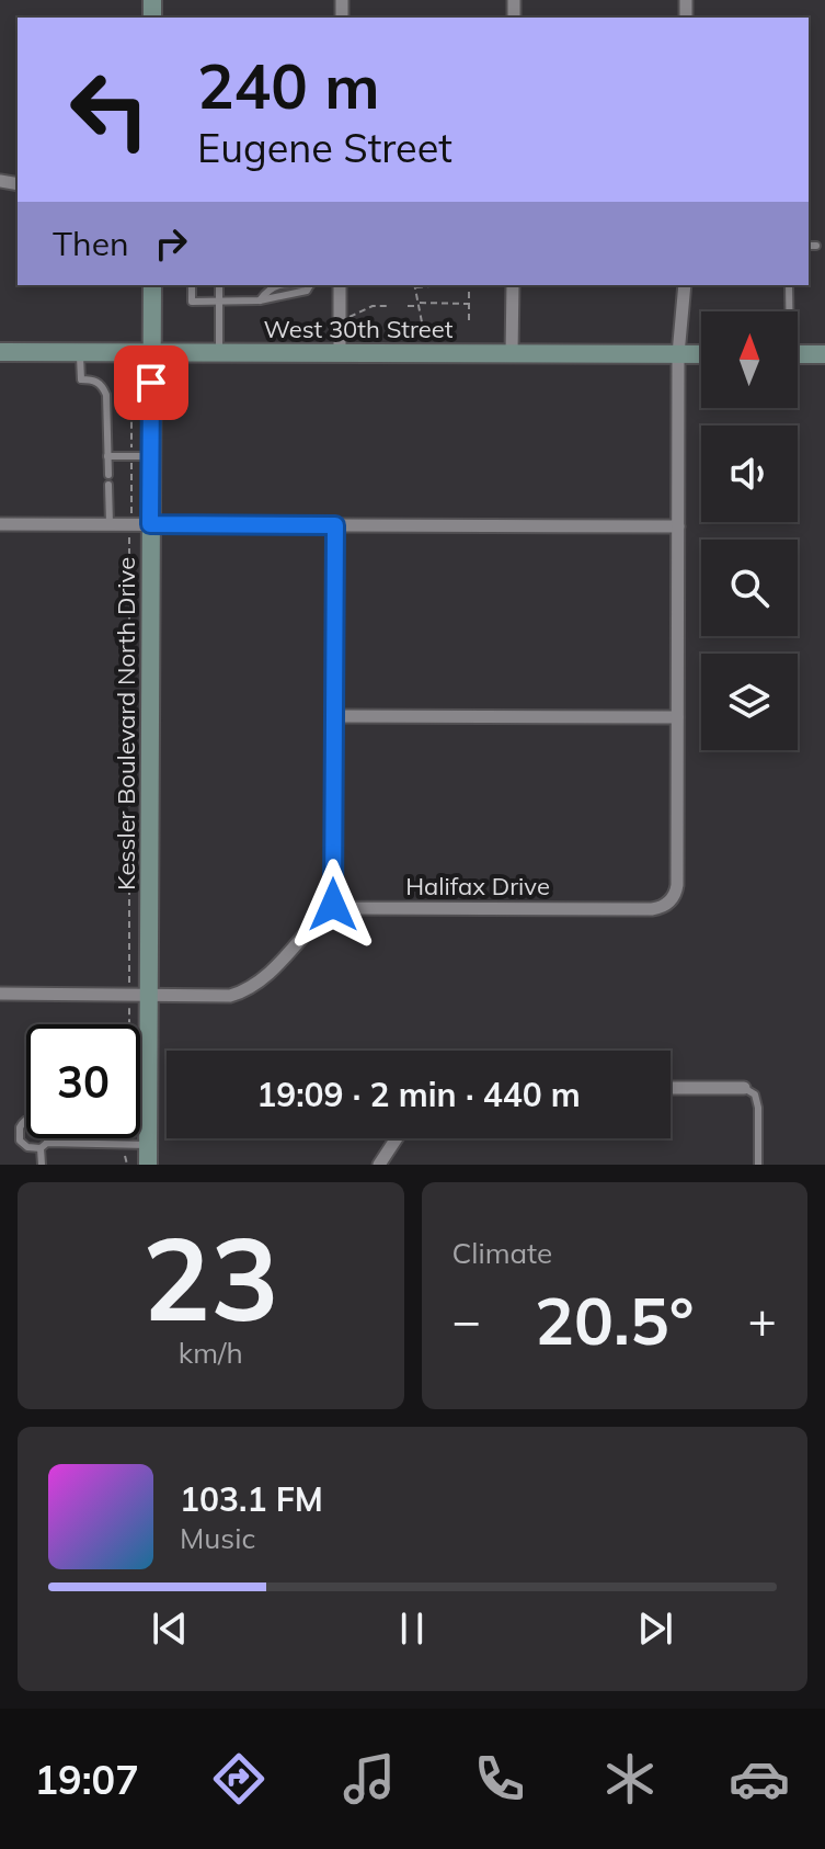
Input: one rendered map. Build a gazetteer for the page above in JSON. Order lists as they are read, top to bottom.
{
  "streets": {
    "main road": ["West 30th Street", "Kessler Boulevard North Drive"],
    "street": ["Halifax Drive"]
  },
  "crossings": [
    ["West 30th Street", "Kessler Boulevard North Drive"]
  ],
  "north": "top",
  "page": {
    "turn": ["240 m", "Eugene Street"],
    "then": "Then",
    "limit": "30",
    "trip": "19:09 · 2 min · 440 m",
    "tile": [
      ["23", "km/h"],
      "Climate"
    ],
    "heat": ["−", "20.5°", "+"],
    "song": ["103.1 FM", "Music"],
    "tabs": "19:07"
  }
}
